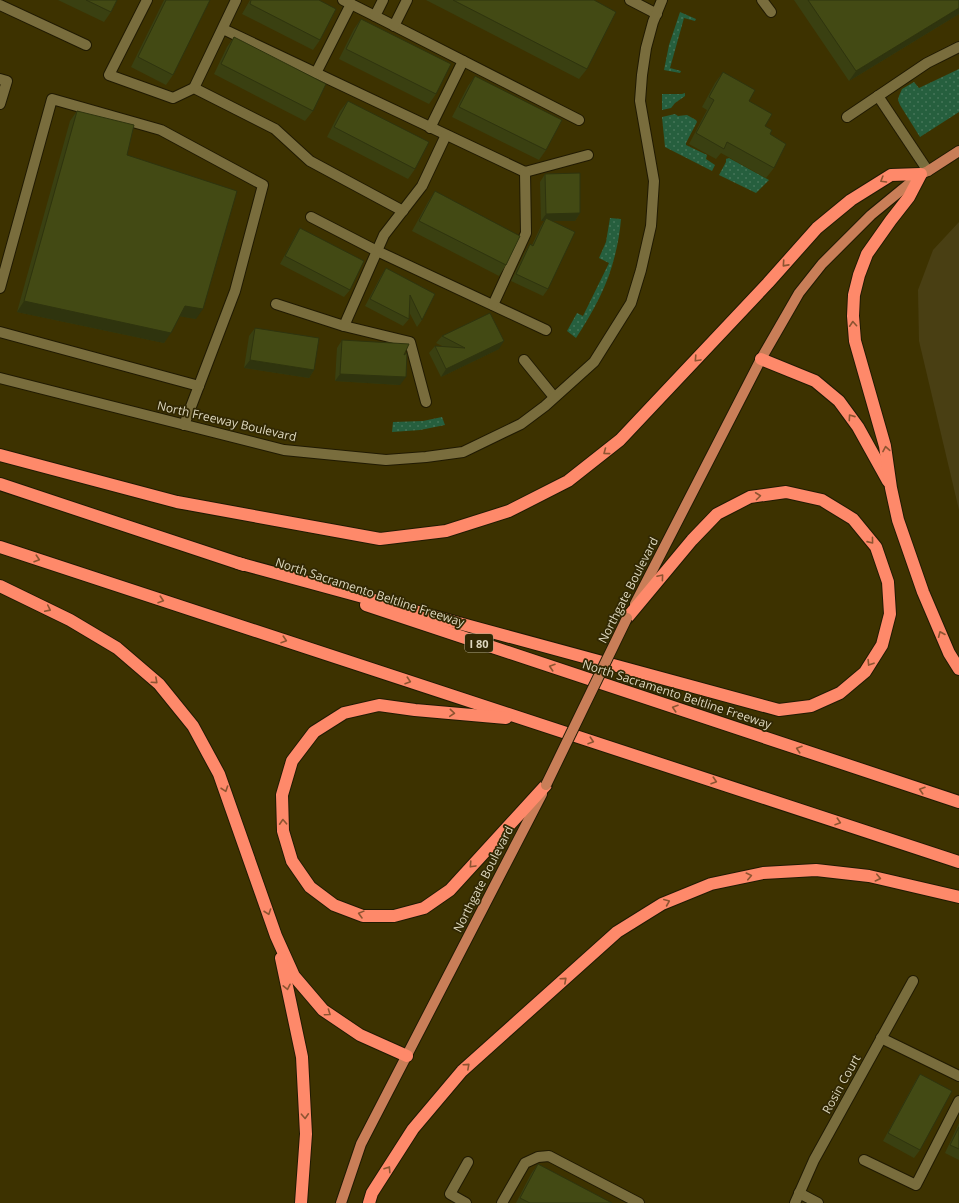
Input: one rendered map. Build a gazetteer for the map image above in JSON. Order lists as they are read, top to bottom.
{
  "streets": {
    "highway": ["North Sacramento Beltline Freeway", "I 80"],
    "main road": ["Northgate Boulevard"],
    "street": ["North Freeway Boulevard", "Rosin Court"]
  }
}
